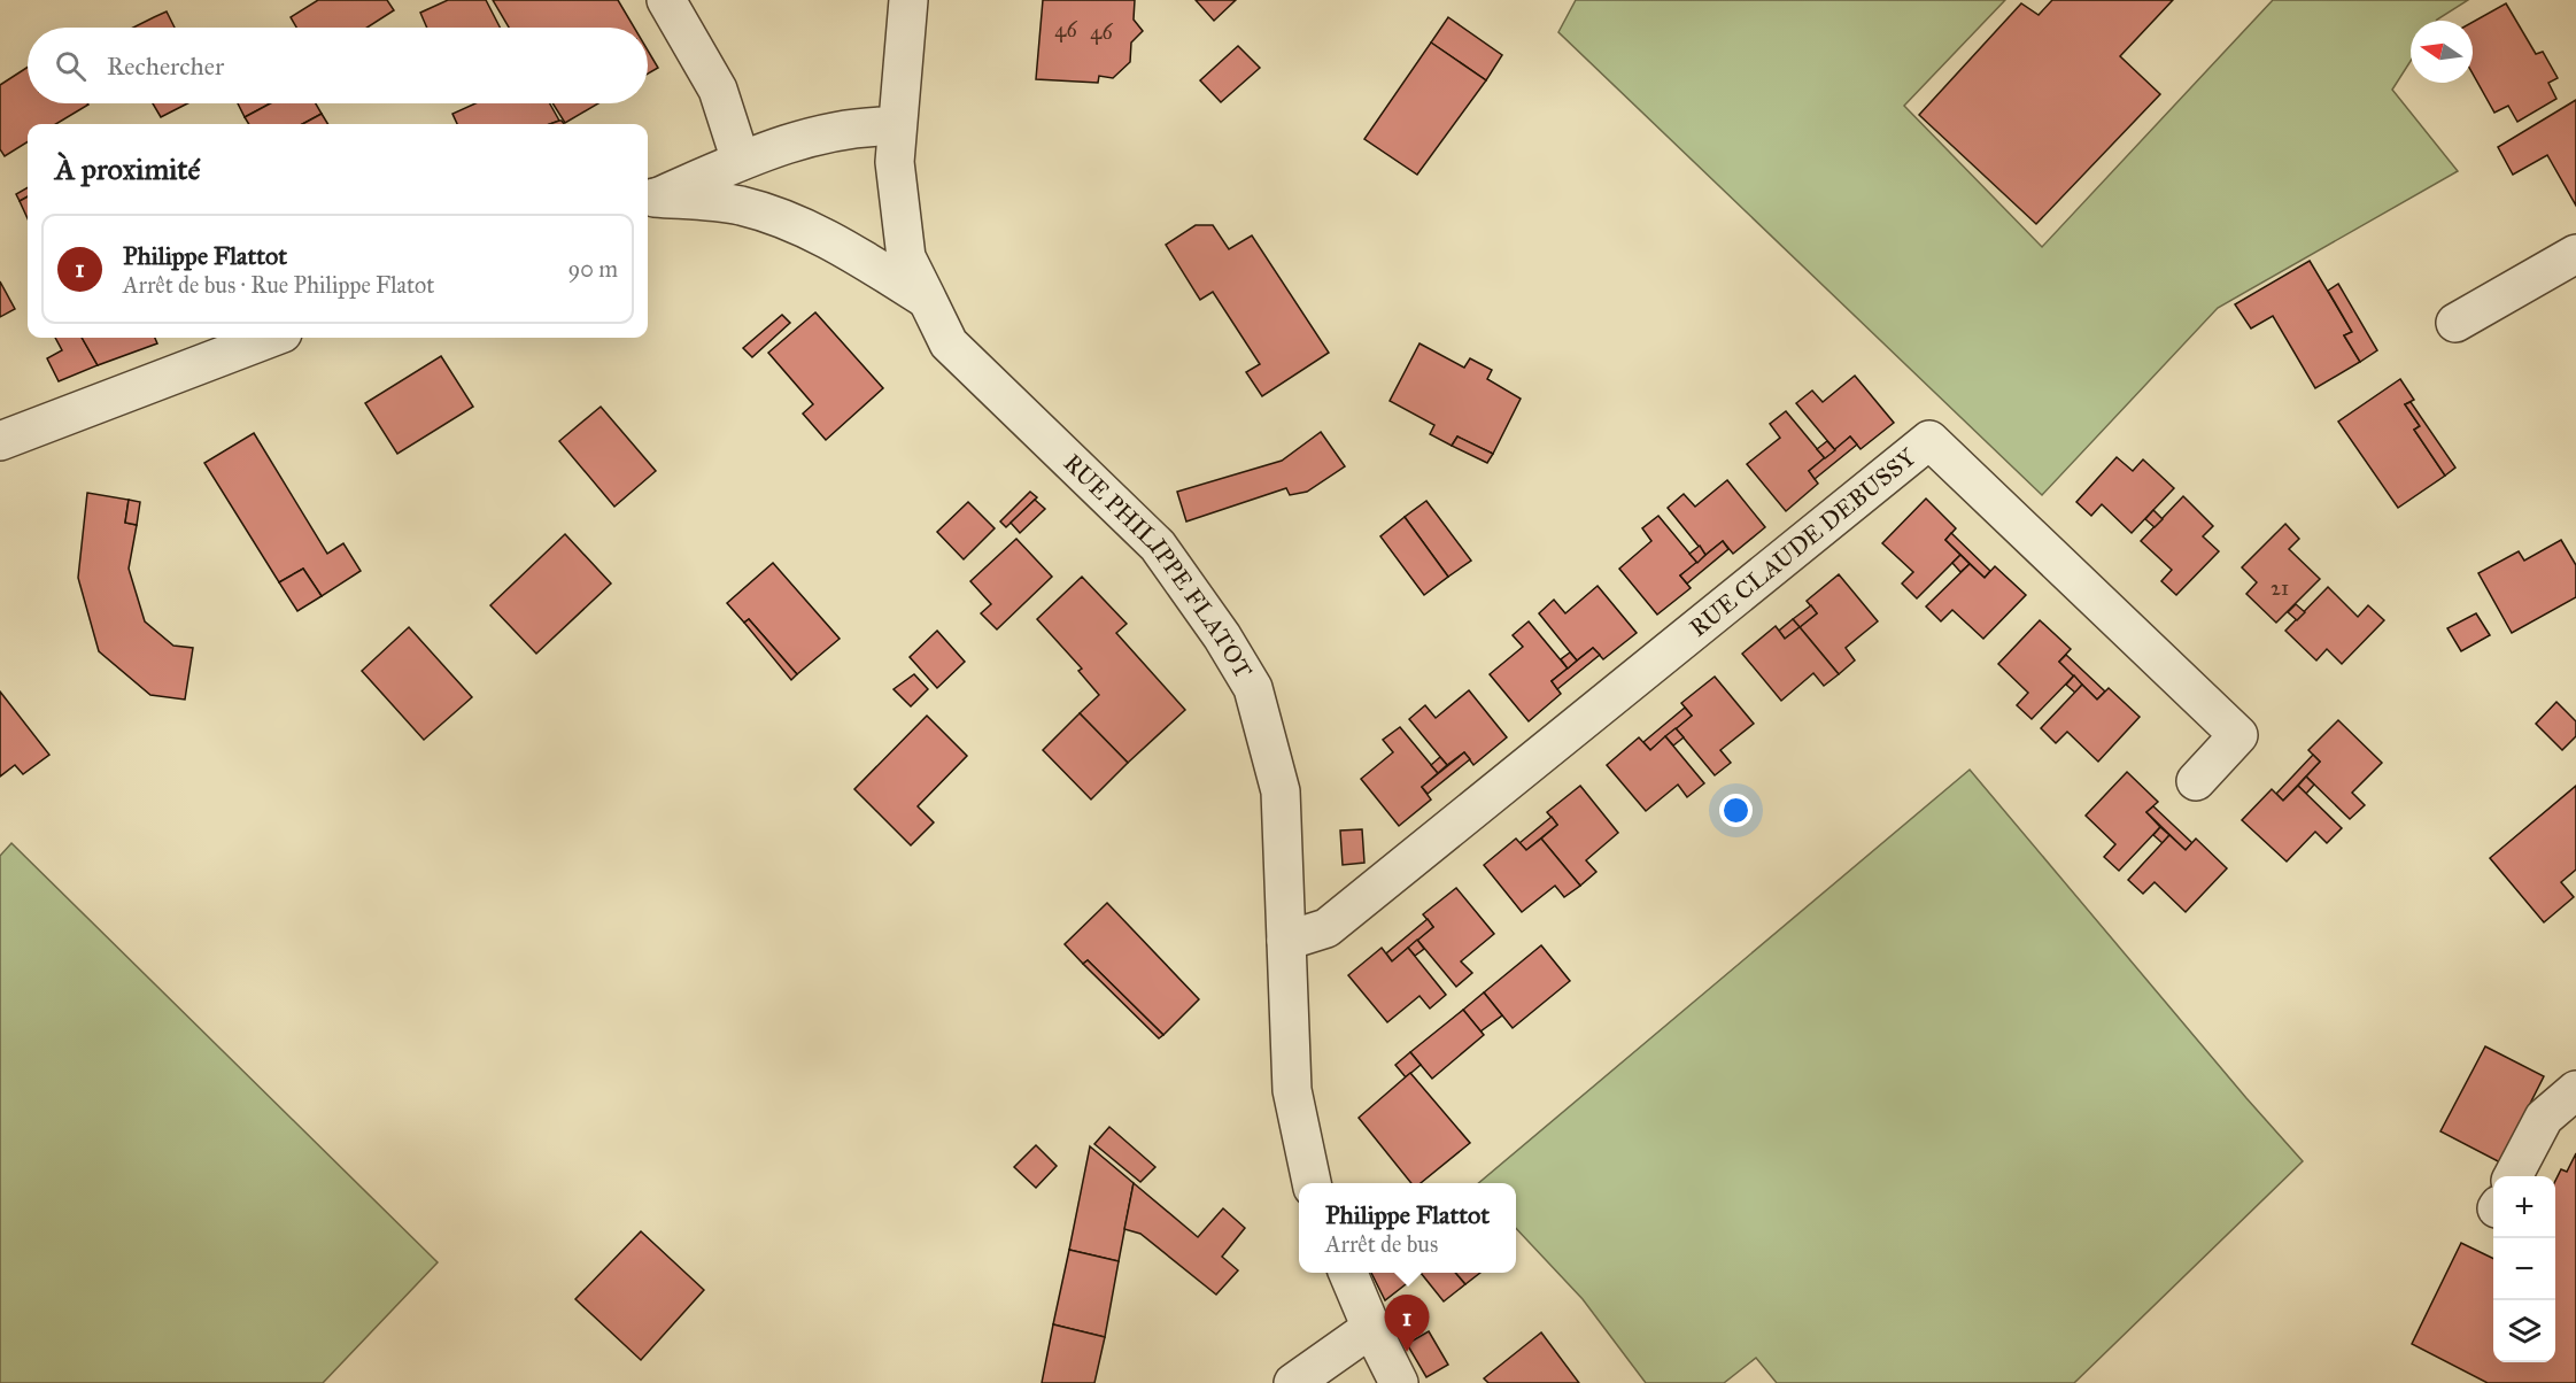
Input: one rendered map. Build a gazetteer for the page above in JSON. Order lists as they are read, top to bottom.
{
  "streets": {
    "street": ["RUE CLAUDE DEBUSSY", "RUE PHILIPPE FLATOT"]
  },
  "crossings": [
    ["RUE CLAUDE DEBUSSY", "RUE PHILIPPE FLATOT"]
  ],
  "house_numbers": ["46", "46", "21"],
  "north": "left",
  "page": {
    "search": "Rechercher",
    "heading": "À proximité",
    "list": [
      {
        "mark": "1",
        "name": "Philippe Flattot",
        "note": "Arrêt de bus · Rue Philippe Flatot",
        "value": "90 m"
      }
    ],
    "map_buttons": ["+", "−"],
    "popup": ["Philippe Flattot", "Arrêt de bus"],
    "pins": "1"
  }
}
